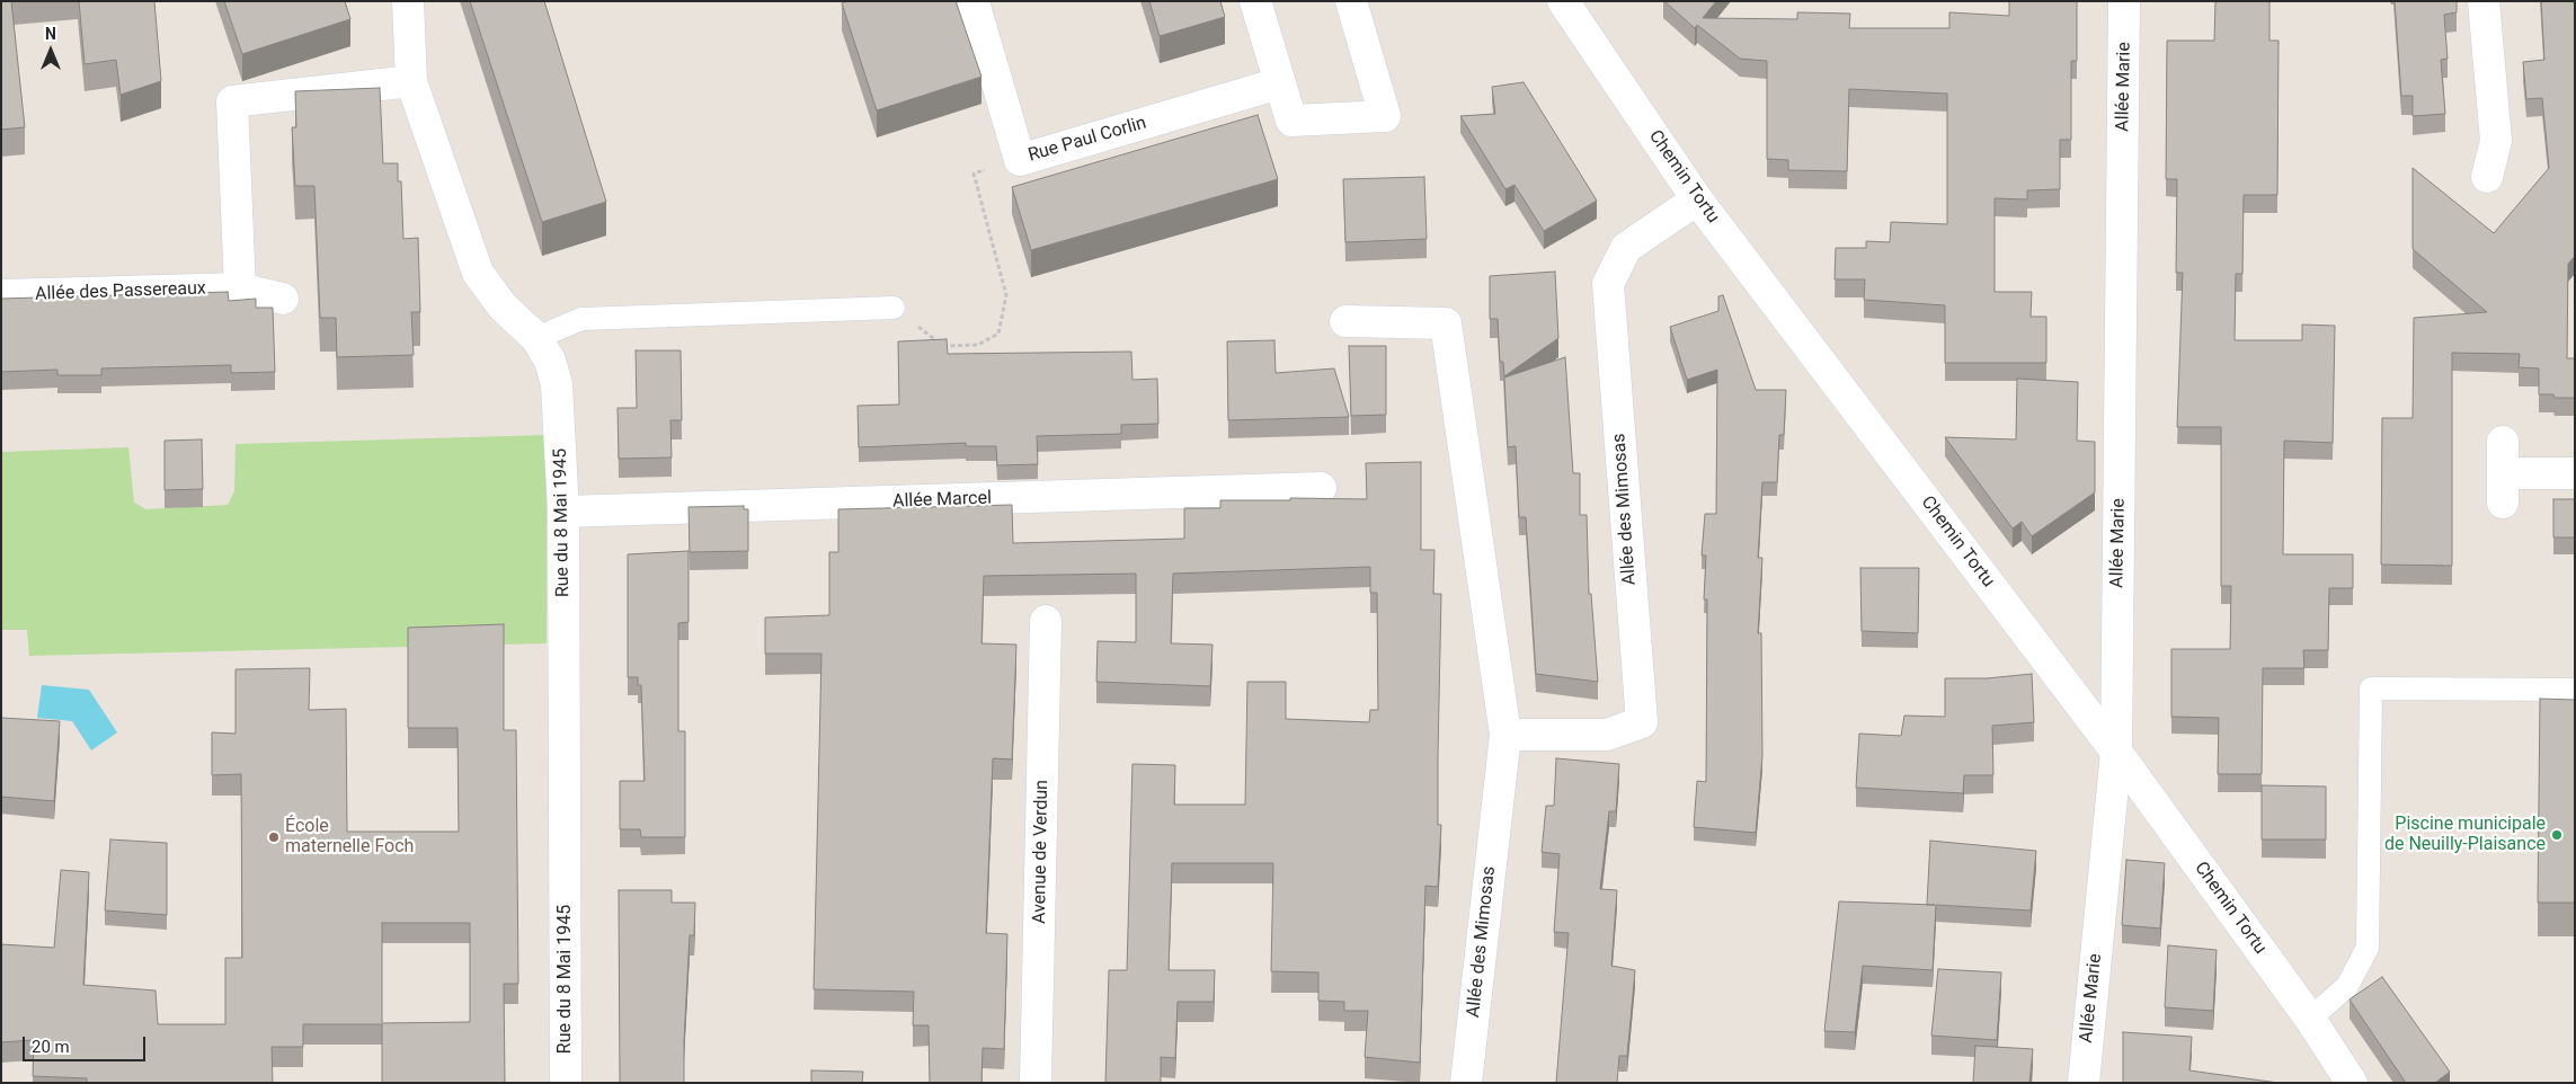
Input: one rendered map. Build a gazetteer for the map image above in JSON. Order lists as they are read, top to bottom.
{
  "streets": {
    "street": [
      "Allée Marie",
      "Rue Paul Corlin",
      "Chemin Tortu",
      "Allée des Passereaux",
      "Allée Marcel",
      "Allée des Mimosas",
      "Rue du 8 Mai 1945",
      "Avenue de Verdun"
    ]
  },
  "crossings": [
    ["Allée Marie", "Chemin Tortu"],
    ["Chemin Tortu", "Allée des Mimosas"],
    ["Allée Marcel", "Rue du 8 Mai 1945"]
  ],
  "places": ["Piscine municipale de Neuilly-Plaisance", "École maternelle Foch"],
  "scale_bar": "20 m",
  "north": "top"
}
